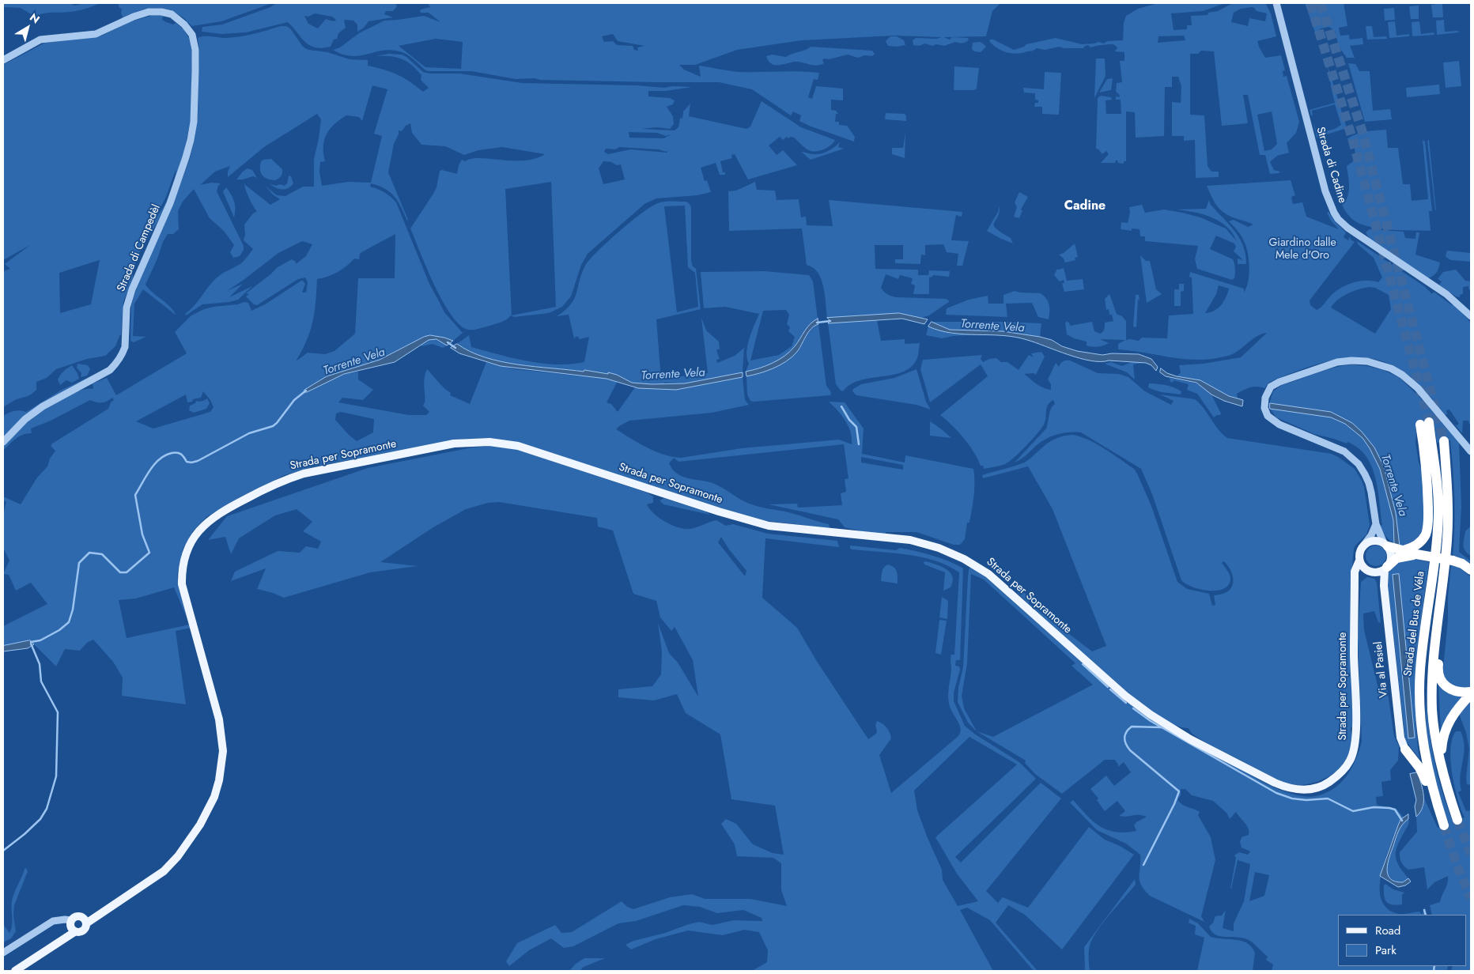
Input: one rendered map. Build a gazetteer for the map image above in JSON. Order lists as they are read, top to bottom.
{
  "streets": {
    "highway": ["Strada del Bus de Véla"],
    "main road": ["Strada per Sopramonte", "Via al Pasiel"],
    "street": ["Strada di Cadine", "Strada di Campedèl"]
  },
  "crossings": [
    ["Strada per Sopramonte", "Via al Pasiel"]
  ],
  "districts": ["Cadine"],
  "water": ["Torrente Vela"],
  "parks": ["Giardino dalle Mele d'Oro"],
  "legend": ["Road", "Park"],
  "north": "top right"
}
